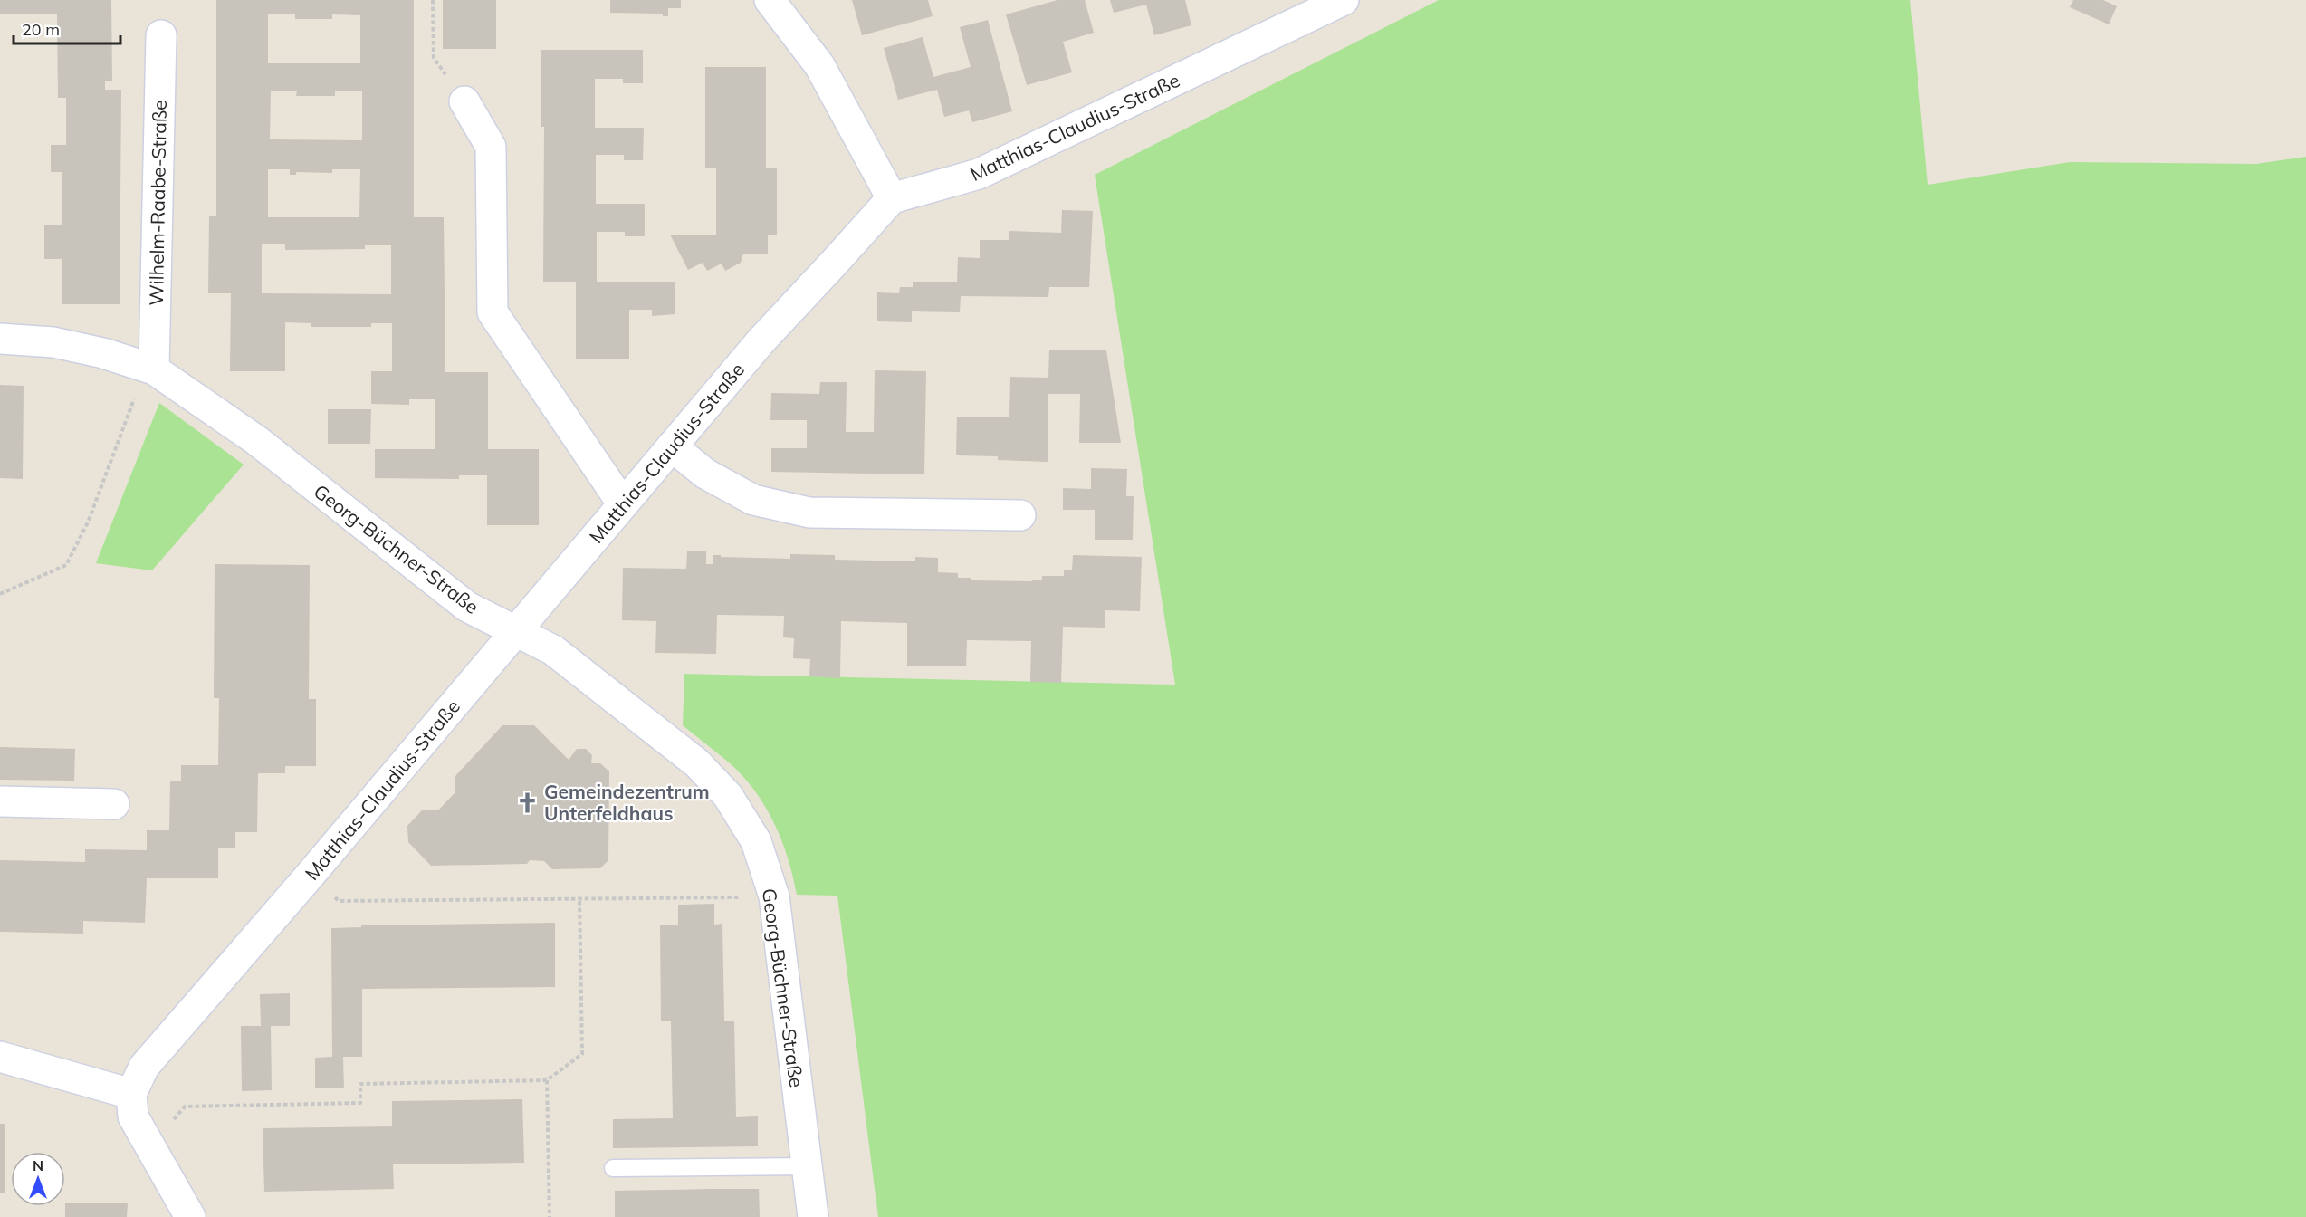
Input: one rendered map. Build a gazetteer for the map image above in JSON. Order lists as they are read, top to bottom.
{
  "streets": {
    "street": ["Matthias-Claudius-Straße", "Wilhelm-Raabe-Straße", "Georg-Büchner-Straße"]
  },
  "crossings": [
    ["Matthias-Claudius-Straße", "Georg-Büchner-Straße"],
    ["Wilhelm-Raabe-Straße", "Georg-Büchner-Straße"]
  ],
  "places": {
    "church": ["Gemeindezentrum Unterfeldhaus"]
  },
  "scale_bar": "20 m",
  "north": "top"
}
